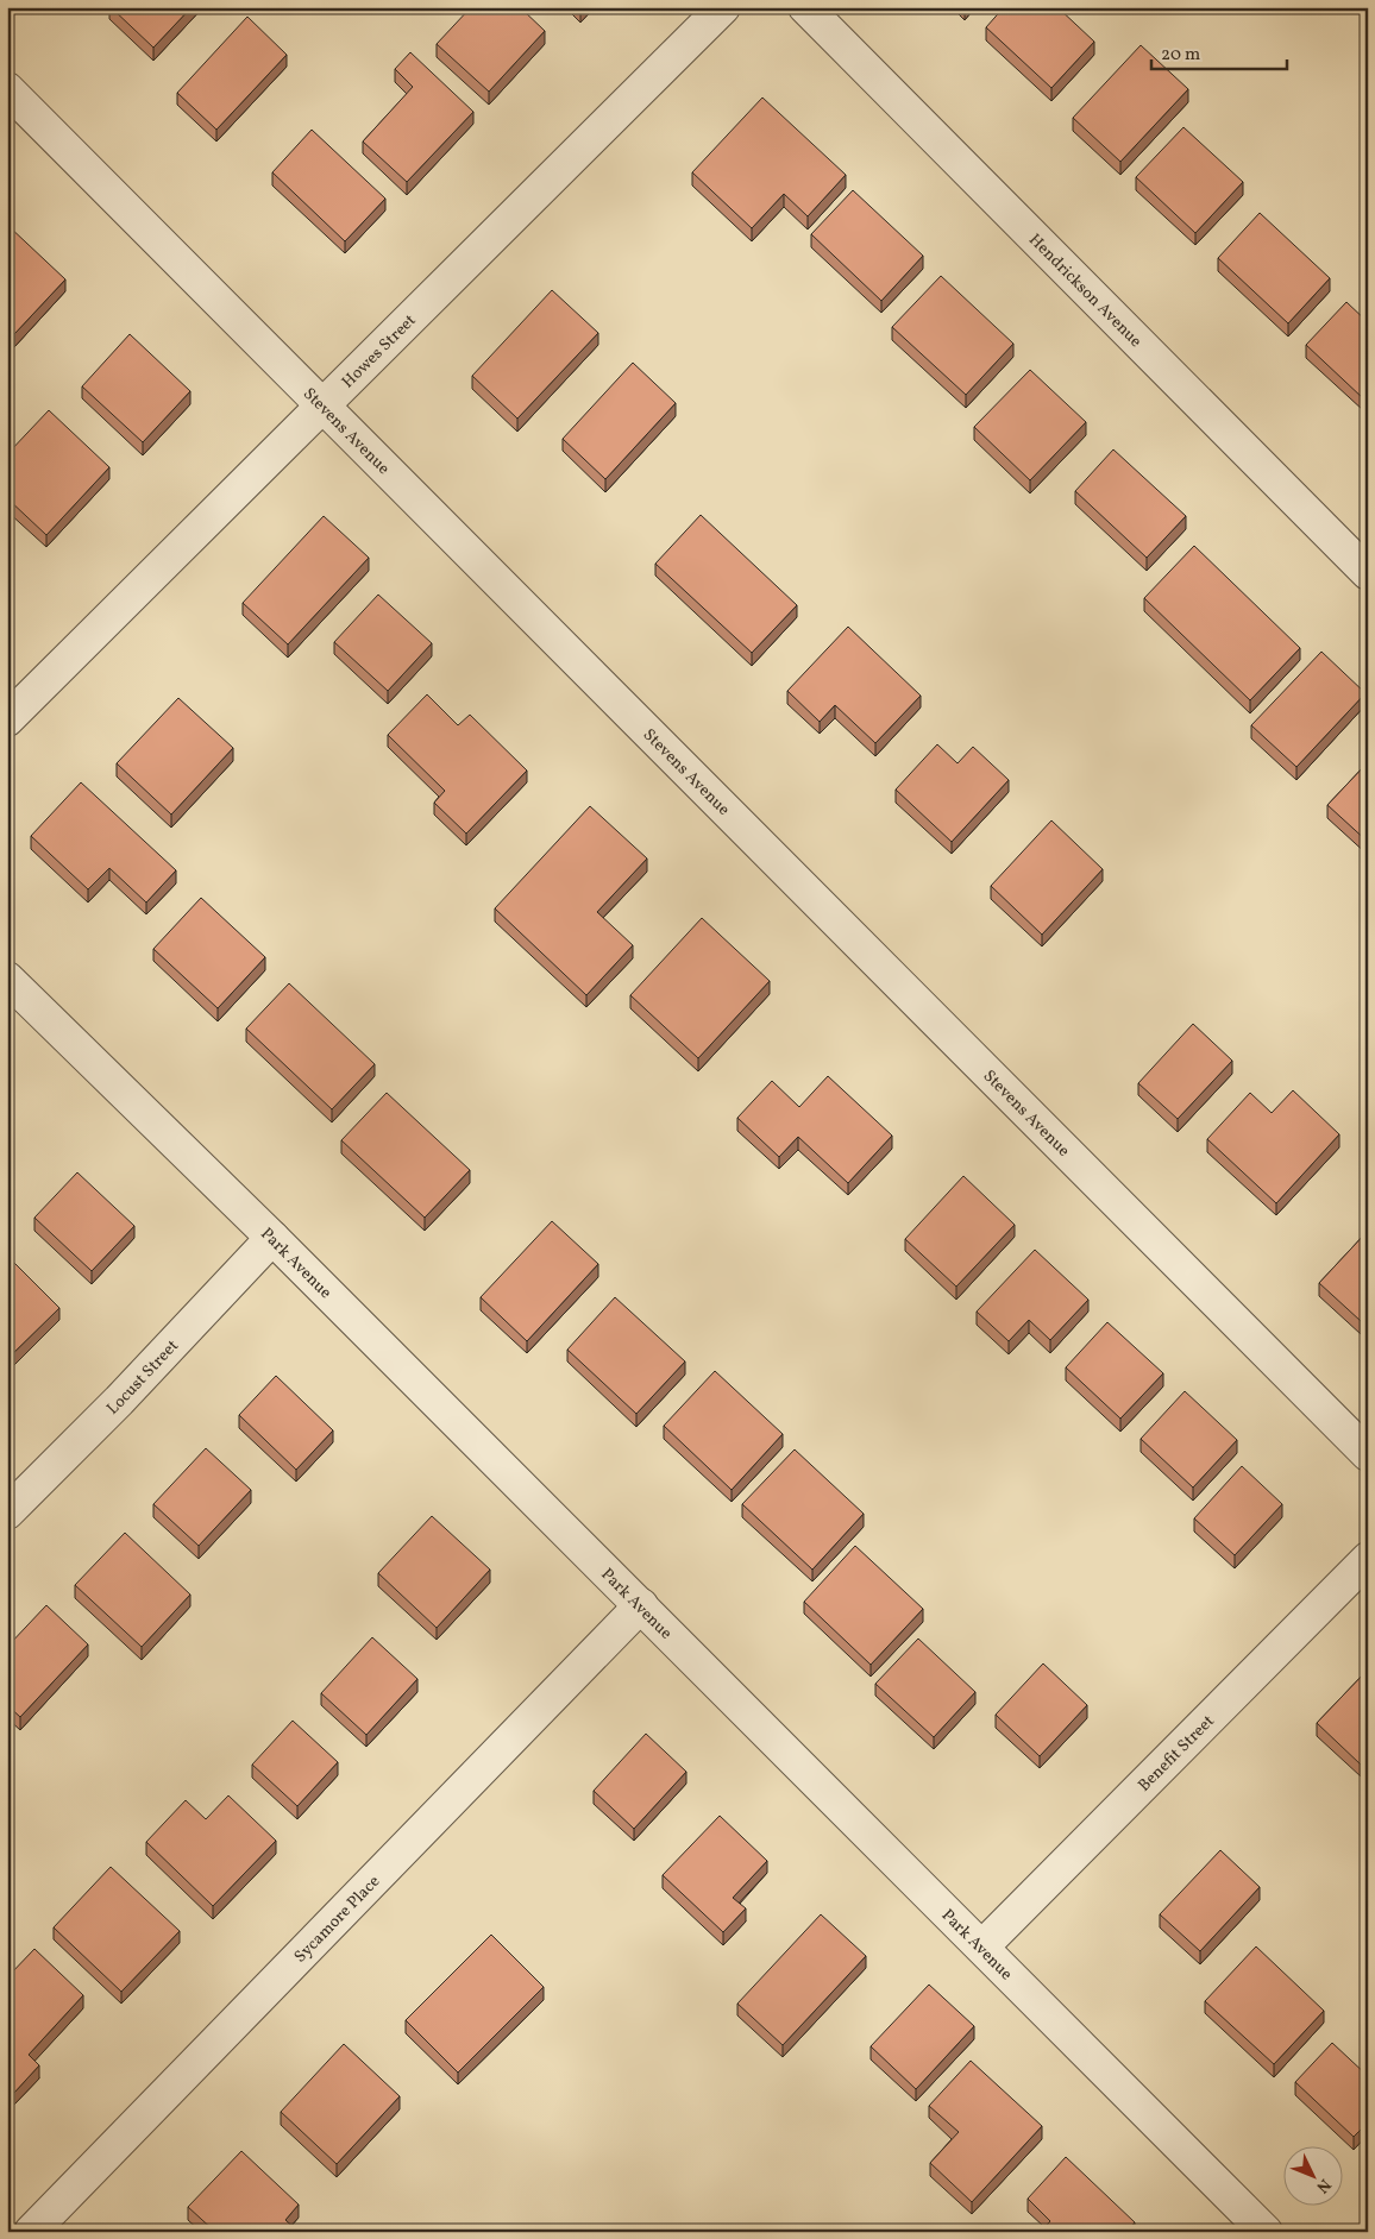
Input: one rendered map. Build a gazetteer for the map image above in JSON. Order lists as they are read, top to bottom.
{
  "streets": {
    "street": [
      "Hendrickson Avenue",
      "Howes Street",
      "Stevens Avenue",
      "Park Avenue",
      "Locust Street",
      "Benefit Street",
      "Sycamore Place"
    ]
  },
  "crossings": [
    ["Howes Street", "Stevens Avenue"],
    ["Park Avenue", "Locust Street"],
    ["Park Avenue", "Benefit Street"],
    ["Park Avenue", "Sycamore Place"]
  ],
  "scale_bar": "20 m",
  "north": "bottom right"
}
